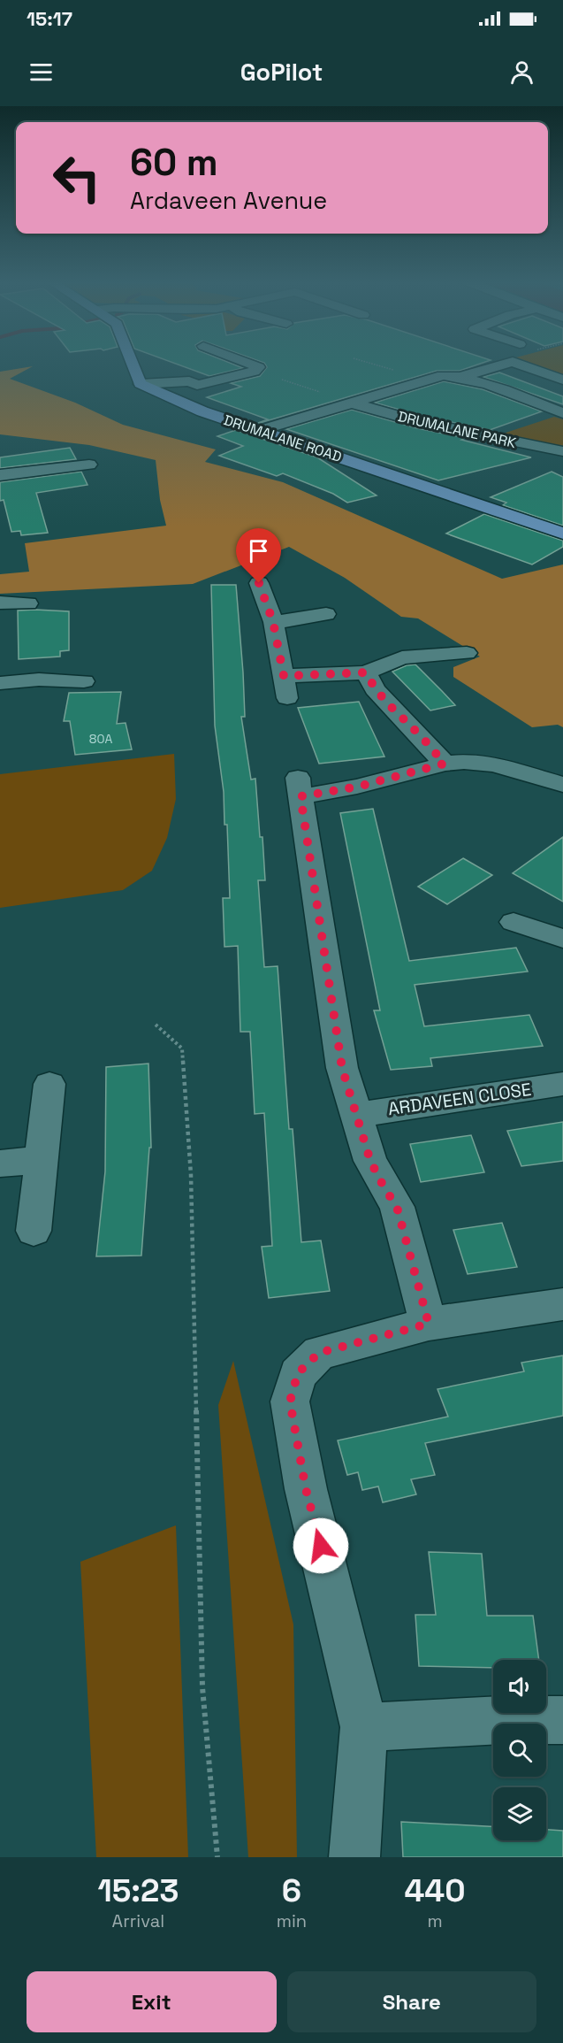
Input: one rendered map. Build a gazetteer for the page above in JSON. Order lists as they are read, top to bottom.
{
  "streets": {
    "main road": ["DRUMALANE ROAD"],
    "street": ["DRUMALANE PARK", "ARDAVEEN CLOSE"]
  },
  "crossings": [
    ["DRUMALANE PARK", "DRUMALANE ROAD"]
  ],
  "house_numbers": ["80A"],
  "page": {
    "status": "15:17",
    "header": "GoPilot",
    "turn": ["60 m", "Ardaveen Avenue"],
    "eta": [
      "15:23",
      "Arrival",
      "6",
      "min",
      "440",
      "m"
    ],
    "buttons": ["Exit", "Share"]
  }
}
